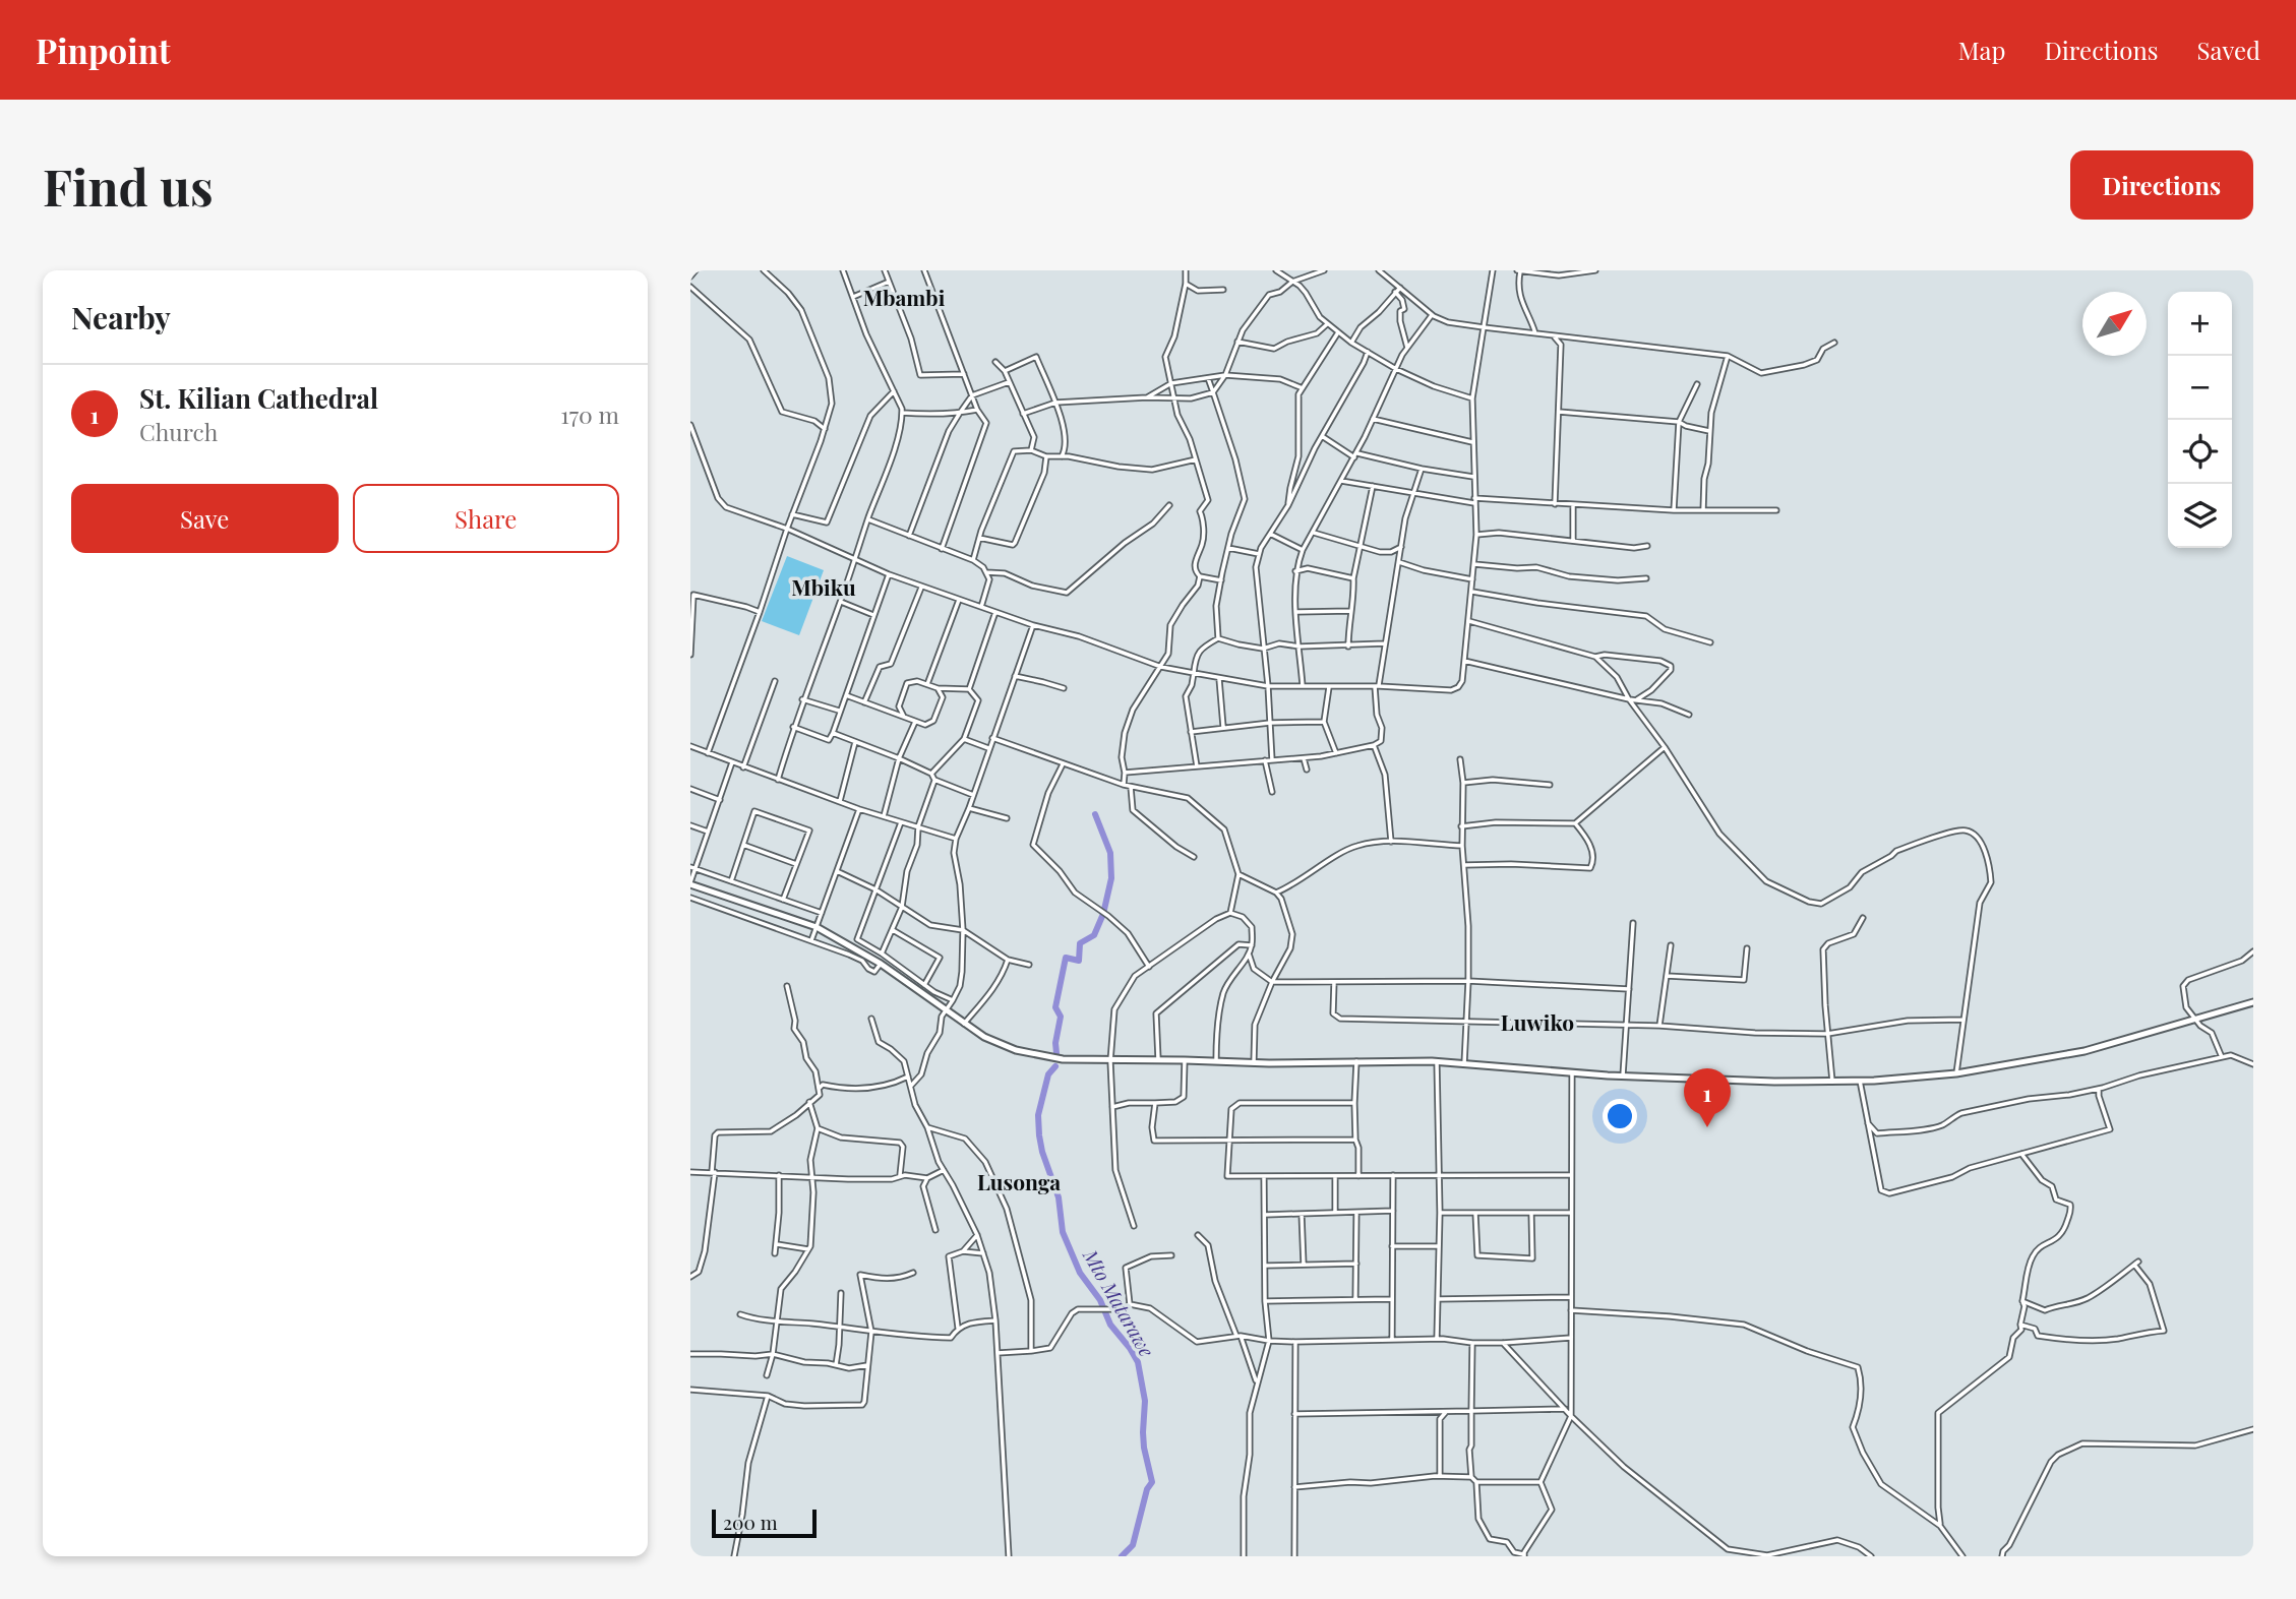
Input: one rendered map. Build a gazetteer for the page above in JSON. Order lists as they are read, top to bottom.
{
  "districts": [
    "Mbambi",
    "Mbiku",
    "Luwiko",
    "Lusonga"
  ],
  "water": ["Mto Matarawe"],
  "scale_bar": "200 m",
  "north": "top right",
  "page": {
    "header": "Pinpoint",
    "nav": ["Map", "Directions", "Saved"],
    "buttons": [
      "Directions",
      ["Save", "Share"]
    ],
    "title": "Find us",
    "heading": "Nearby",
    "map_buttons": ["+", "−"],
    "list": [
      {
        "mark": "1",
        "name": "St. Kilian Cathedral",
        "note": "Church",
        "value": "170 m"
      }
    ],
    "pins": "1",
    "scale": "200 m"
  }
}
